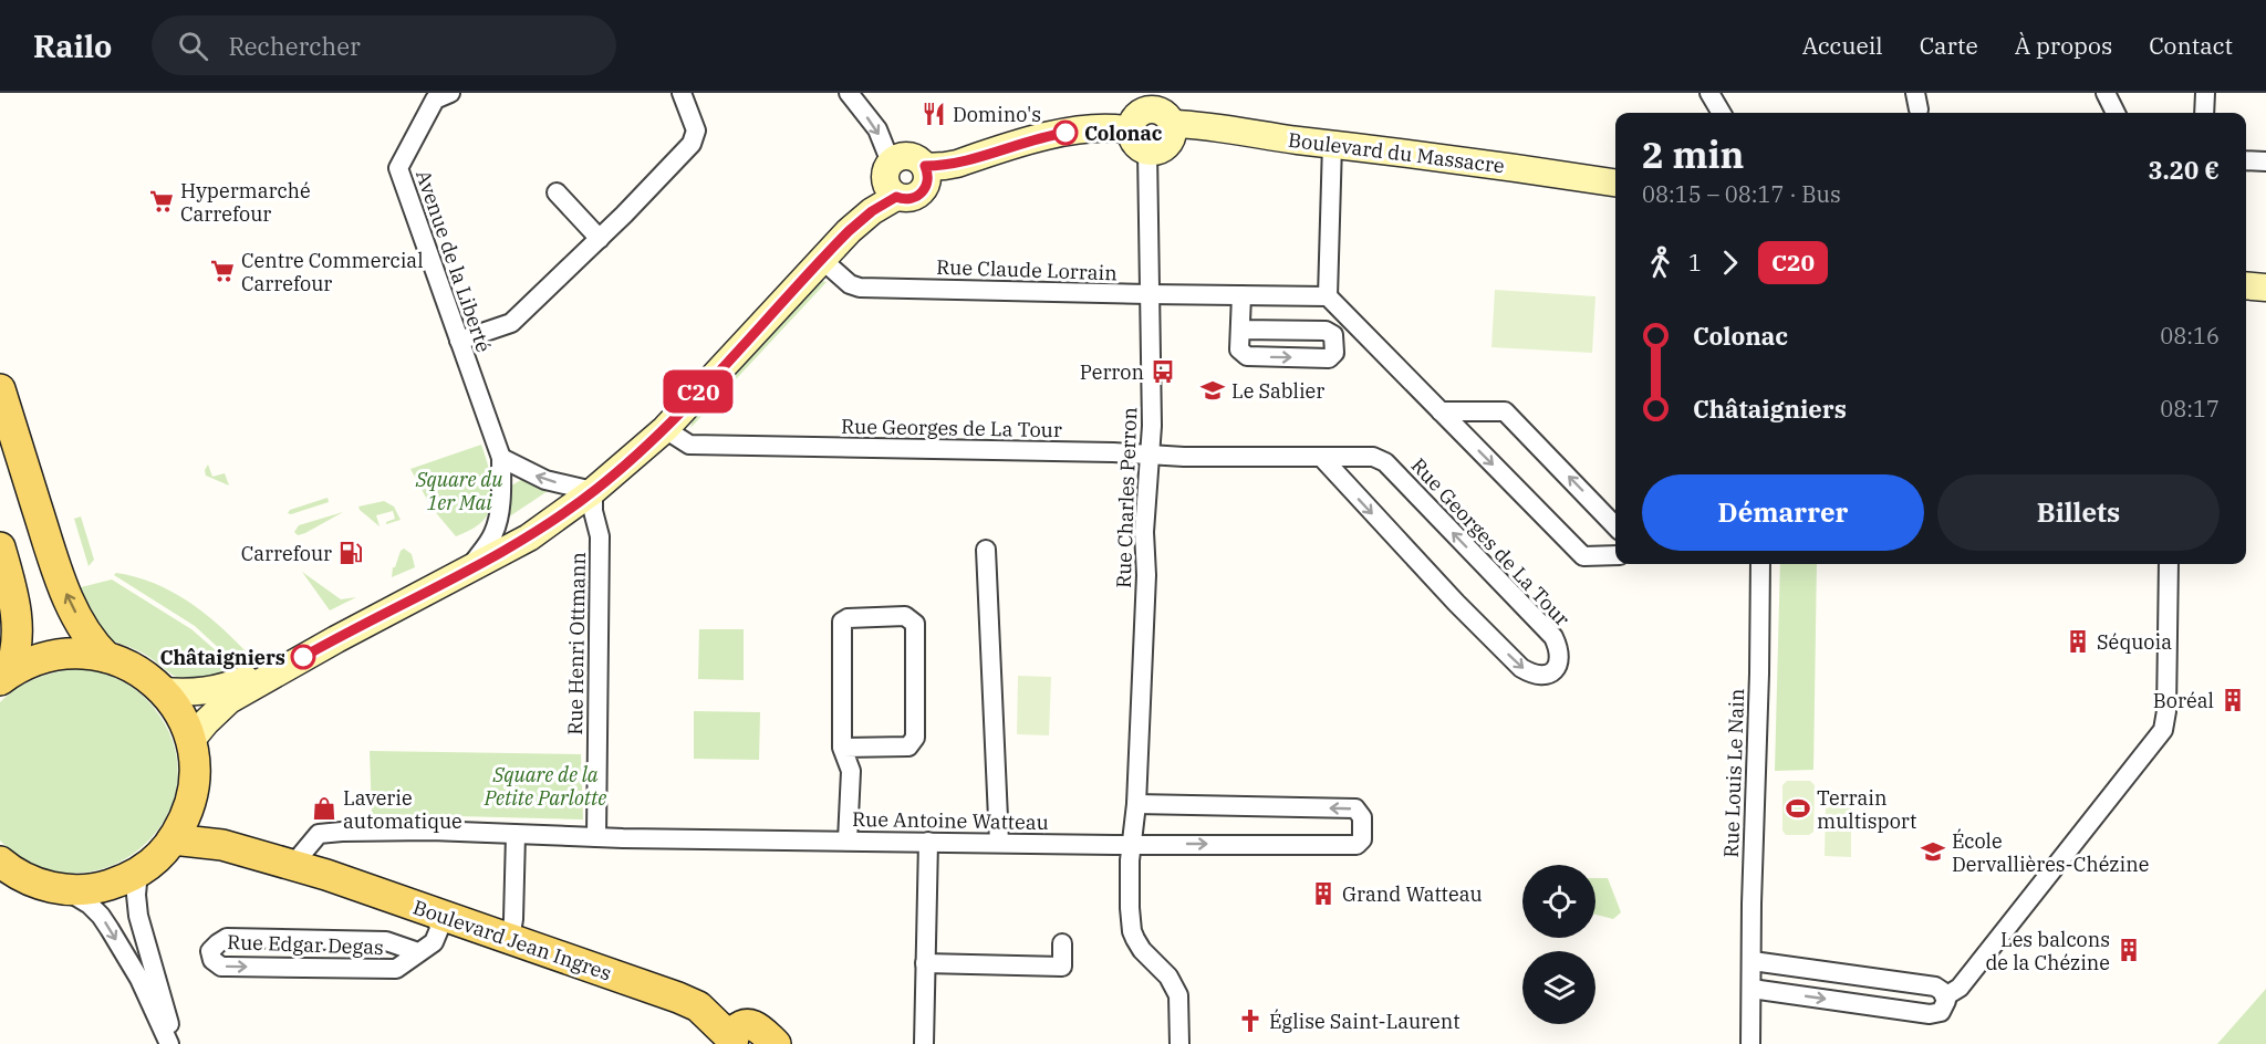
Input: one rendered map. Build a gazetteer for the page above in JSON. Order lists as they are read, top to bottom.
{
  "streets": {
    "main road": ["Boulevard du Massacre", "Boulevard Jean Ingres"],
    "street": [
      "Avenue de la Liberté",
      "Rue Claude Lorrain",
      "Rue Georges de La Tour",
      "Rue Charles Perron",
      "Rue Henri Ottmann",
      "Rue Louis Le Nain",
      "Rue Antoine Watteau",
      "Rue Edgar Degas"
    ]
  },
  "crossings": [
    ["Boulevard du Massacre", "Rue Charles Perron"],
    ["Rue Claude Lorrain", "Rue Charles Perron"],
    ["Rue Georges de La Tour", "Rue Charles Perron"],
    ["Rue Charles Perron", "Rue Antoine Watteau"],
    ["Rue Henri Ottmann", "Rue Antoine Watteau"],
    ["Rue Antoine Watteau", "Boulevard Jean Ingres"],
    ["Boulevard Jean Ingres", "Rue Edgar Degas"]
  ],
  "parks": ["Square du 1er Mai", "Square de la Petite Parlotte"],
  "places": {
    "restaurant": ["Domino's"],
    "other": ["Colonac", "Châtaigniers"],
    "supermarket": ["Hypermarché Carrefour", "Centre Commercial Carrefour"],
    "bus stop": ["Perron"],
    "school or university": ["Le Sablier", "École Dervallières-Chézine"],
    "fuel station": ["Carrefour"],
    "building": [
      "Séquoia",
      "Boréal",
      "Grand Watteau",
      "Les balcons de la Chézine"
    ],
    "shop": ["Laverie automatique"],
    "sports": ["Terrain multisport"],
    "church": ["Église Saint-Laurent"]
  },
  "lines": ["bus line C20"],
  "page": {
    "header": "Railo",
    "search": "Rechercher",
    "nav": [
      "Accueil",
      "Carte",
      "À propos",
      "Contact"
    ],
    "on_map": "C20",
    "heading": ["2 min", "08:15 – 08:17 · Bus", "3.20 €"],
    "legs": ["1", "C20"],
    "list": [
      {
        "name": "Colonac",
        "value": "08:16"
      },
      {
        "name": "Châtaigniers",
        "value": "08:17"
      }
    ],
    "buttons": ["Démarrer", "Billets"]
  }
}
